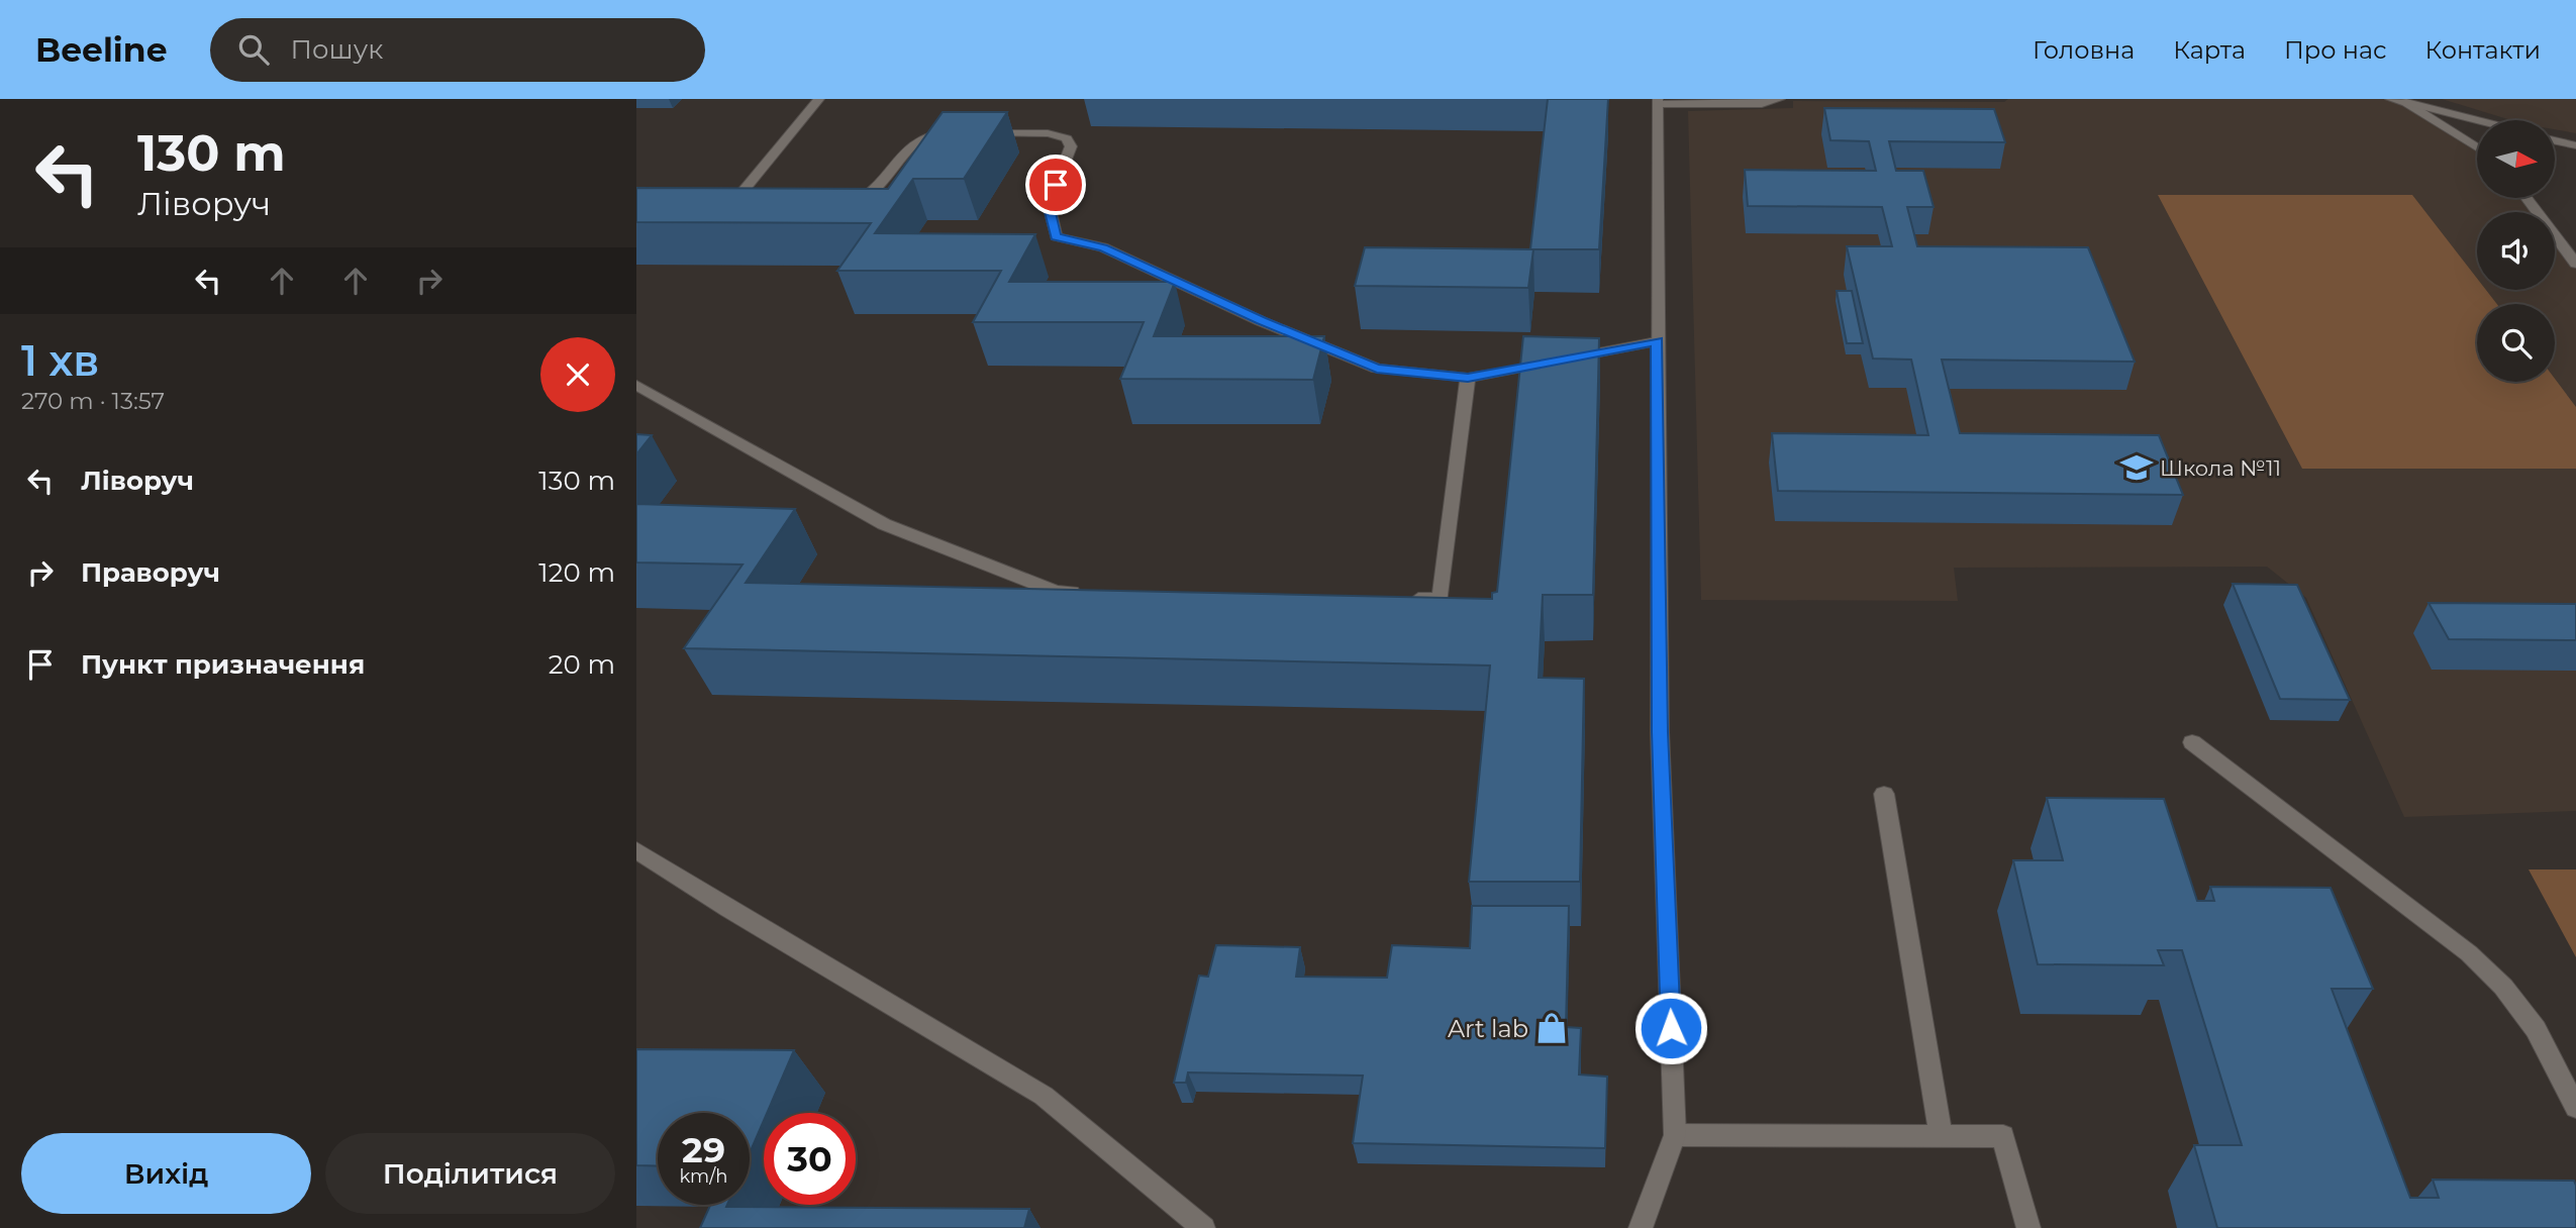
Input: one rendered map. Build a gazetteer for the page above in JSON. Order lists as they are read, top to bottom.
{
  "places": {
    "school or university": ["Школа №11"],
    "shop": ["Art lab"]
  },
  "north": "right",
  "page": {
    "header": "Beeline",
    "search": "Пошук",
    "nav": [
      "Головна",
      "Карта",
      "Про нас",
      "Контакти"
    ],
    "turn": ["130 m", "Ліворуч"],
    "heading": ["1 хв", "270 m · 13:57"],
    "list": [
      {
        "name": "Ліворуч",
        "value": "130 m"
      },
      {
        "name": "Праворуч",
        "value": "120 m"
      },
      {
        "name": "Пункт призначення",
        "value": "20 m"
      }
    ],
    "speed": "29 km/h",
    "limit": "30",
    "buttons": ["Вихід", "Поділитися"]
  }
}
